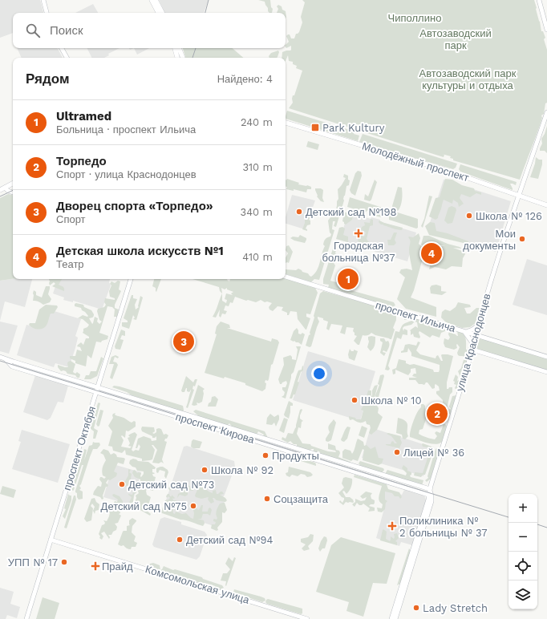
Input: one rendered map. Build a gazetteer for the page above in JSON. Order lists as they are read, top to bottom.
{
  "streets": {
    "main road": ["Молодёжный проспект"],
    "street": [
      "проспект Ильича",
      "улица Краснодонцев",
      "проспект Кирова",
      "проспект Октября",
      "Комсомольская улица"
    ]
  },
  "crossings": [
    ["Молодёжный проспект", "улица Краснодонцев"],
    ["проспект Ильича", "улица Краснодонцев"],
    ["улица Краснодонцев", "проспект Кирова"],
    ["проспект Кирова", "проспект Октября"],
    ["проспект Октября", "Комсомольская улица"]
  ],
  "parks": ["Чиполлино", "Автозаводский парк", "Автозаводский парк культуры и отдыха"],
  "places": {
    "transit": ["Park Kultury"],
    "other": [
      "Детский сад №198",
      "Школа № 126",
      "Мои документы",
      "Школа № 10",
      "Лицей № 36",
      "Продукты",
      "Школа № 92",
      "Детский сад №73",
      "Соцзащита",
      "Детский сад №75",
      "Детский сад №94",
      "УПП № 17",
      "Lady Stretch"
    ],
    "health": ["Городская больница №37", "Поликлиника № 2 больницы № 37", "Прайд"]
  },
  "page": {
    "search": "Поиск",
    "heading": ["Рядом", "Найдено: 4"],
    "list": [
      {
        "mark": "1",
        "name": "Ultramed",
        "note": "Больница · проспект Ильича",
        "value": "240 m"
      },
      {
        "mark": "2",
        "name": "Торпедо",
        "note": "Спорт · улица Краснодонцев",
        "value": "310 m"
      },
      {
        "mark": "3",
        "name": "Дворец спорта «Торпедо»",
        "note": "Спорт",
        "value": "340 m"
      },
      {
        "mark": "4",
        "name": "Детская школа искусств №1",
        "note": "Театр",
        "value": "410 m"
      }
    ],
    "pins": [
      "4",
      "1",
      "3",
      "2"
    ],
    "map_buttons": ["+", "−"]
  }
}
